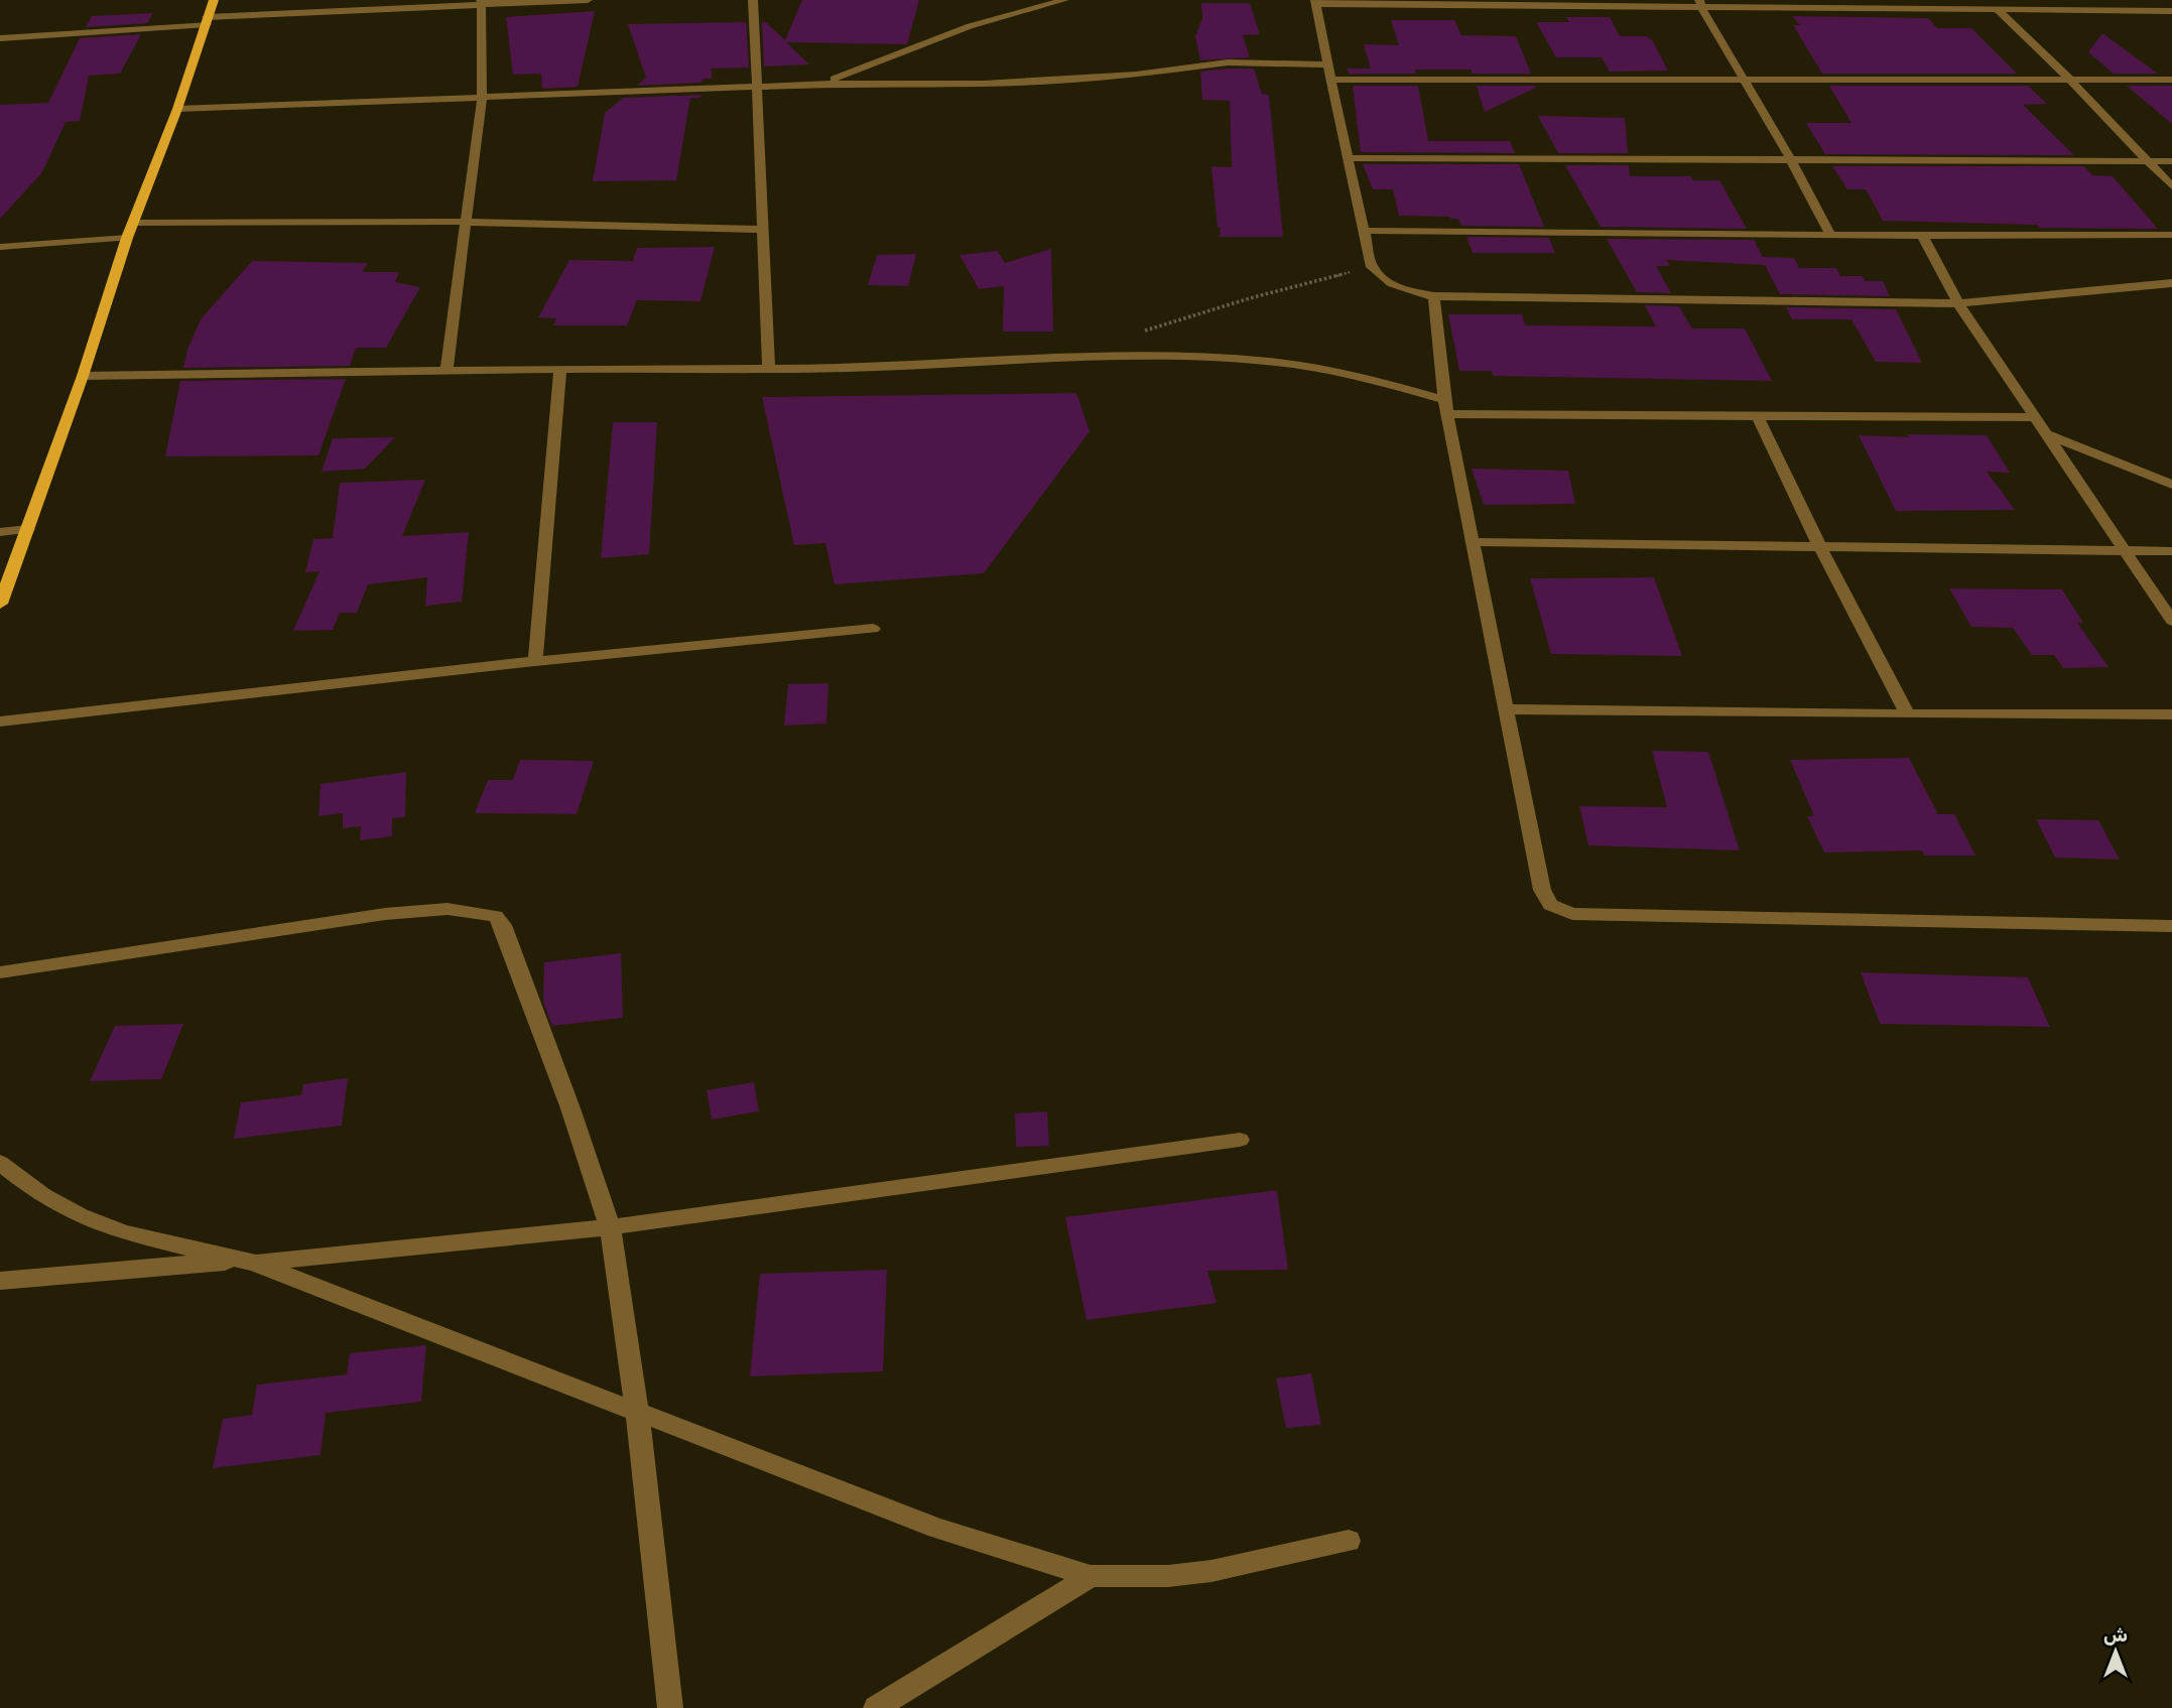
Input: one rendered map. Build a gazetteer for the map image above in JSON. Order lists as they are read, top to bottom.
{
  "north": "top"
}
